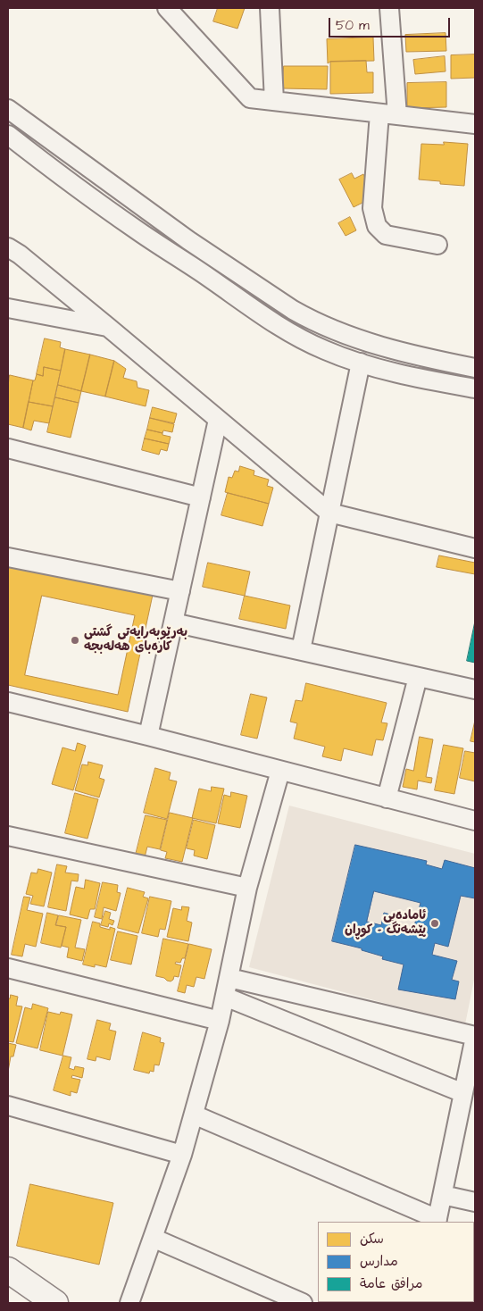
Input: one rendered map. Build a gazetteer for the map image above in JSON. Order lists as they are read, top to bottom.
{
  "places": ["بەرێوبەرایەتی گشتی کارەبای هەلەبجە", "ئامادەیی پێشەنگ - کوڕان"],
  "legend": ["سكن", "مدارس", "مرافق عامة"],
  "scale_bar": "50 m"
}
